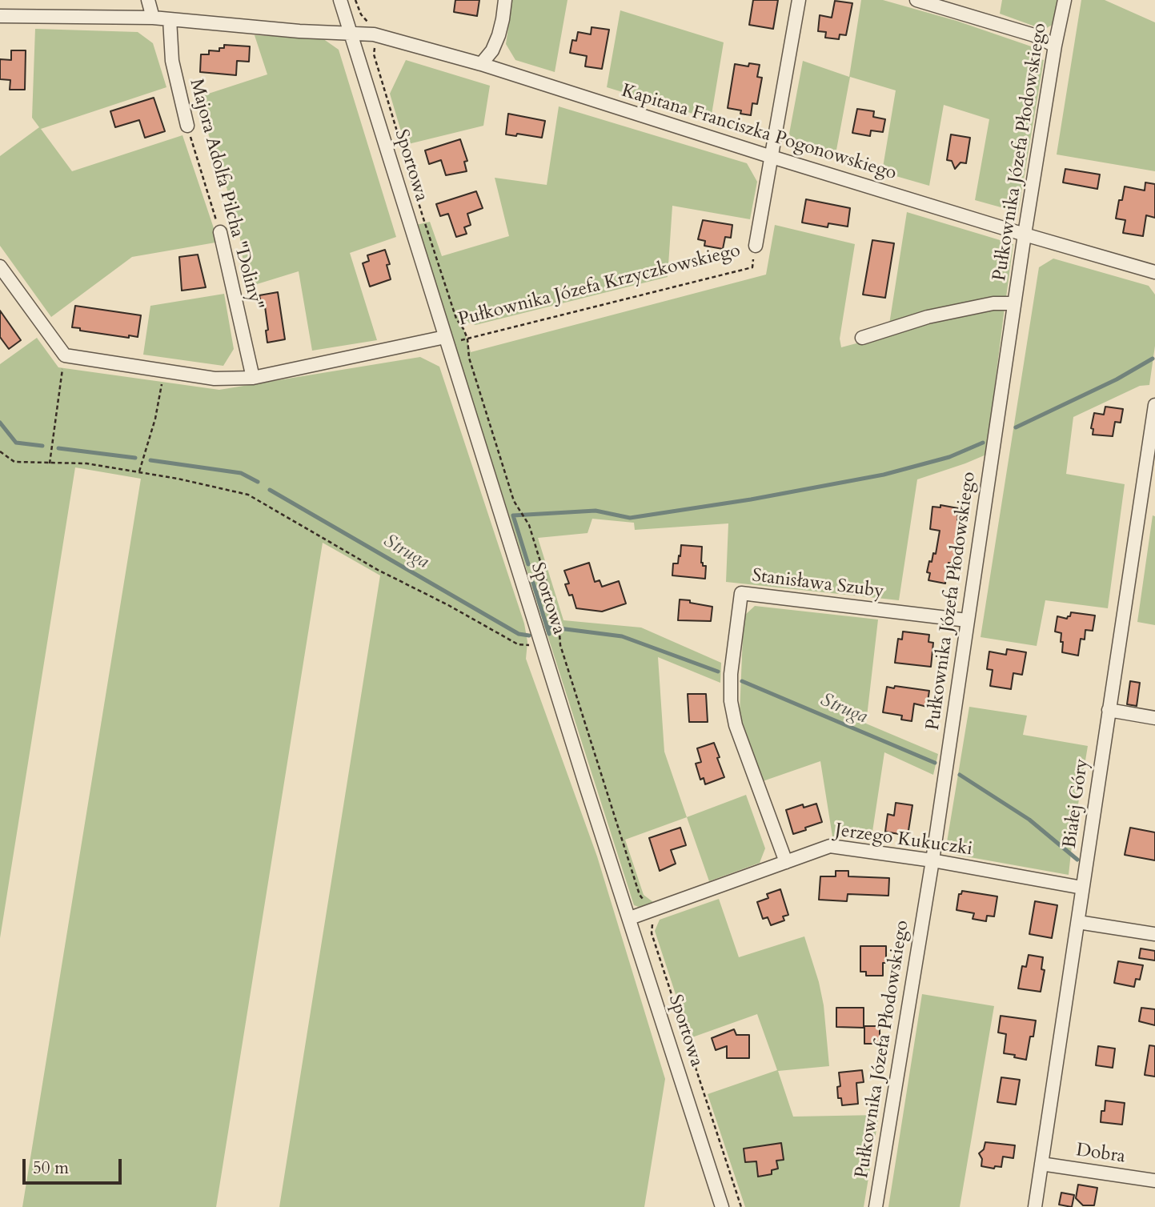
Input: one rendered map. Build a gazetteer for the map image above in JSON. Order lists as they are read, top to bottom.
{
  "streets": {
    "street": [
      "Kapitana Franciszka Pogonowskiego",
      "Pułkownika Józefa Płodowskiego",
      "Sportowa",
      "Majora Adolfa Pilcha \"Doliny\"",
      "Pułkownika Józefa Krzyczkowskiego",
      "Stanisława Szuby",
      "Białej Góry",
      "Jerzego Kukuczki",
      "Dobra"
    ]
  },
  "crossings": [
    ["Kapitana Franciszka Pogonowskiego", "Pułkownika Józefa Płodowskiego"],
    ["Kapitana Franciszka Pogonowskiego", "Sportowa"],
    ["Kapitana Franciszka Pogonowskiego", "Majora Adolfa Pilcha \"Doliny\""],
    ["Kapitana Franciszka Pogonowskiego", "Pułkownika Józefa Krzyczkowskiego"],
    ["Pułkownika Józefa Płodowskiego", "Stanisława Szuby"],
    ["Pułkownika Józefa Płodowskiego", "Jerzego Kukuczki"],
    ["Sportowa", "Pułkownika Józefa Krzyczkowskiego"],
    ["Sportowa", "Jerzego Kukuczki"],
    ["Stanisława Szuby", "Jerzego Kukuczki"],
    ["Białej Góry", "Jerzego Kukuczki"],
    ["Białej Góry", "Dobra"]
  ],
  "water": ["Struga"],
  "scale_bar": "50 m"
}
